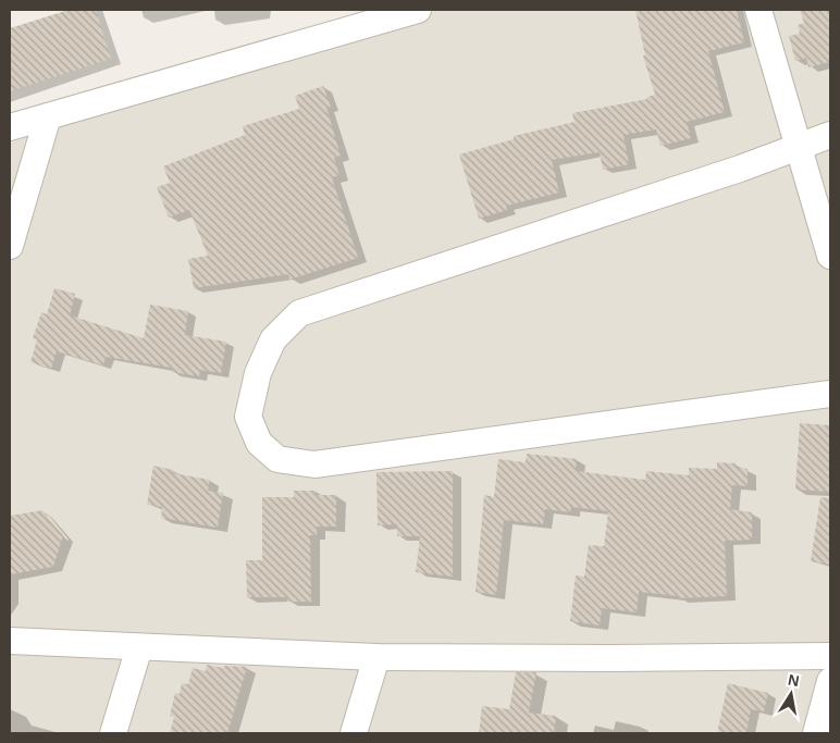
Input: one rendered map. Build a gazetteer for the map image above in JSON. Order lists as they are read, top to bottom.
{
  "north": "top"
}
